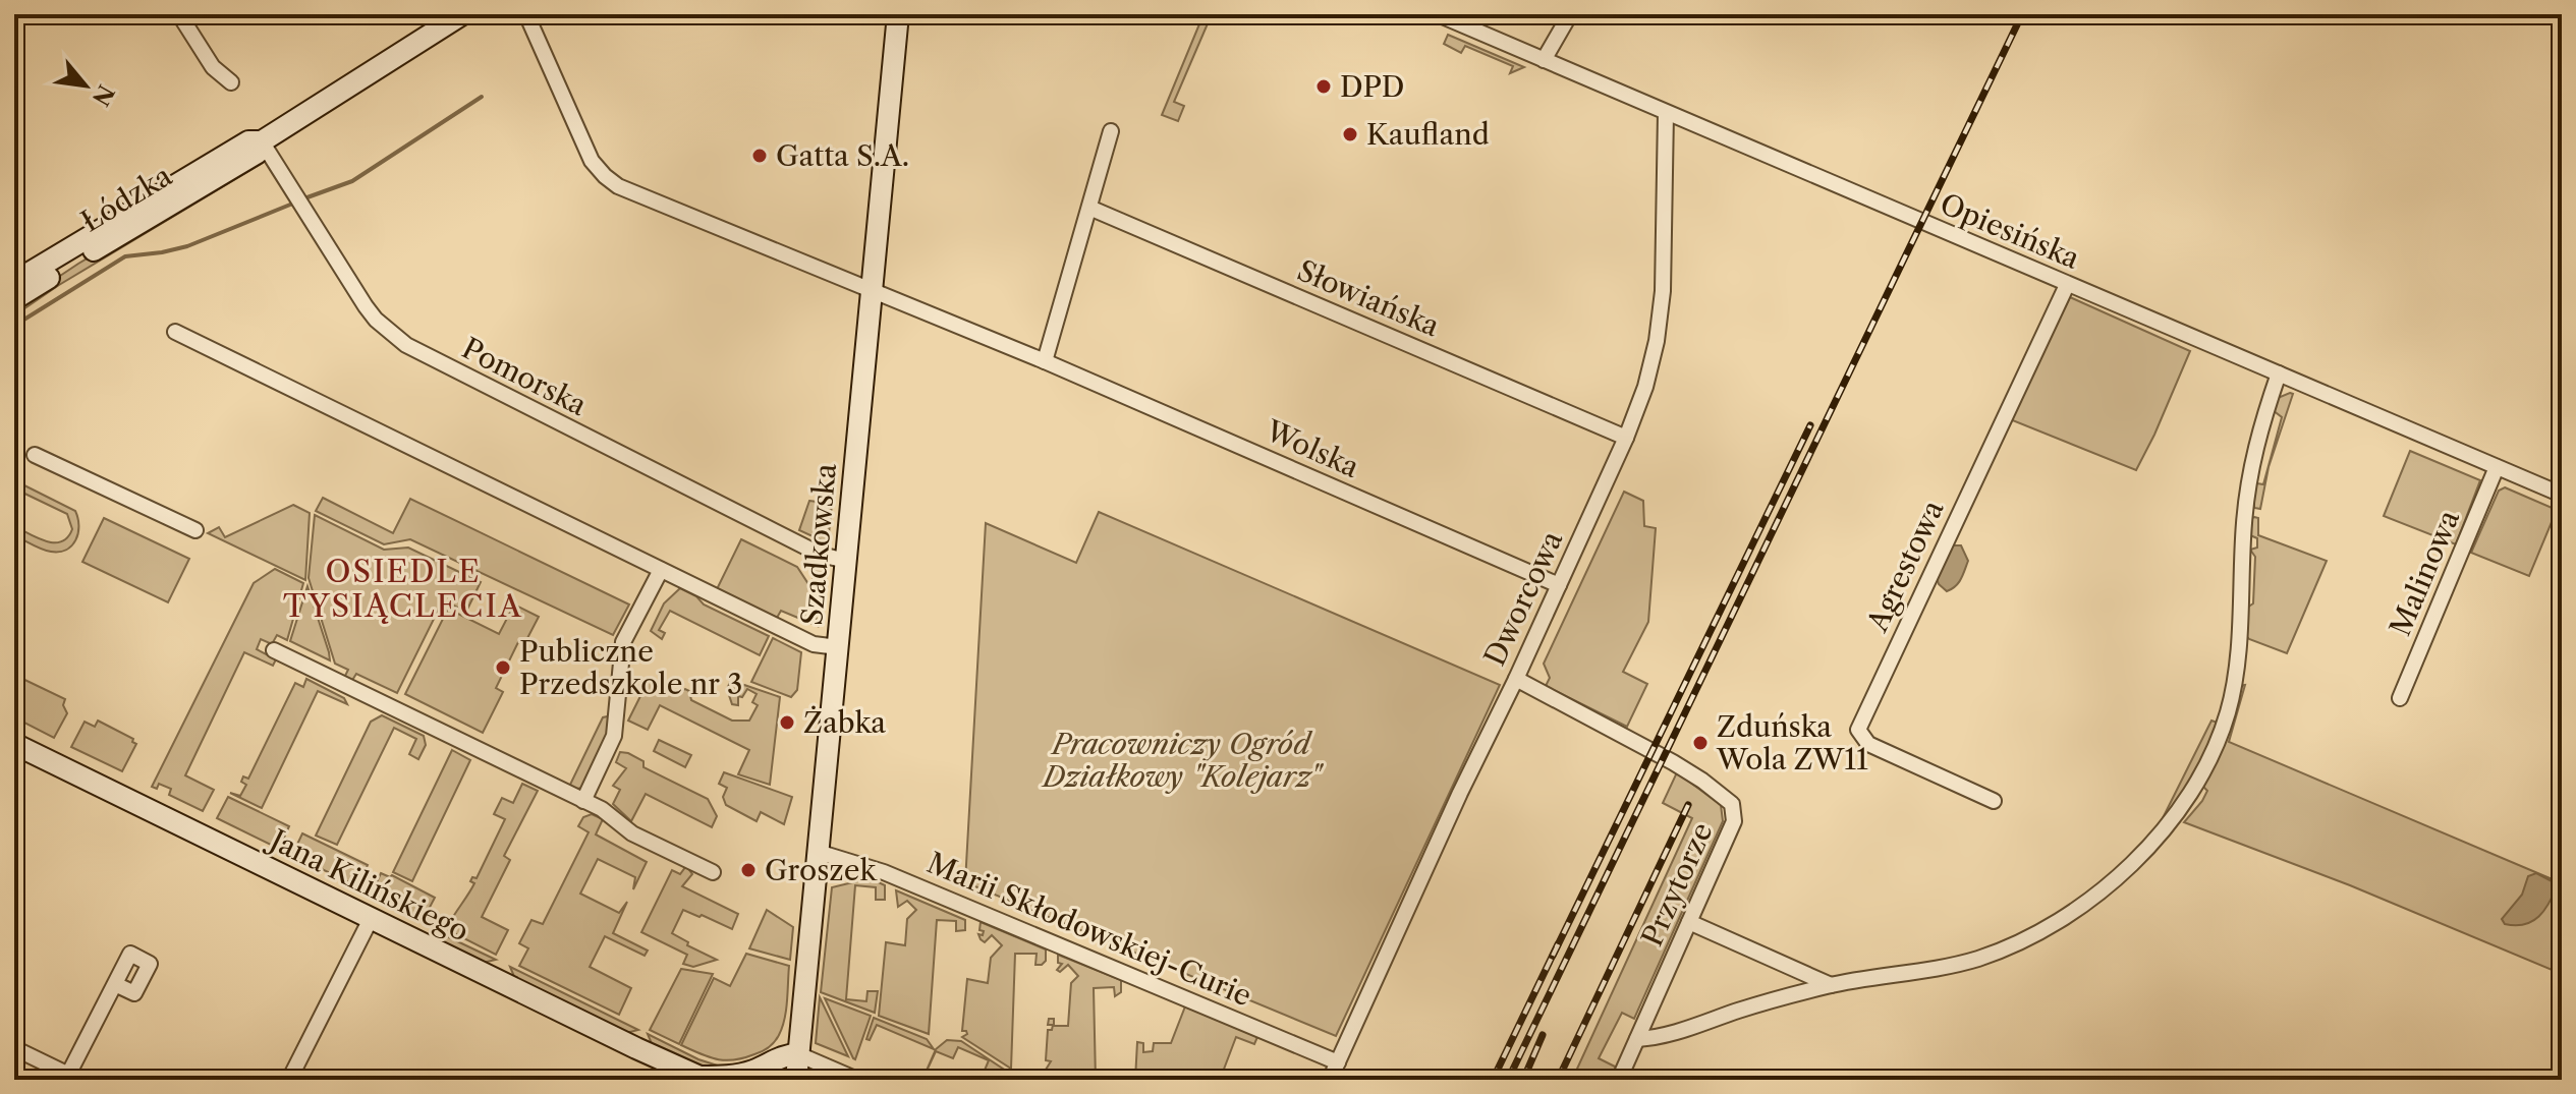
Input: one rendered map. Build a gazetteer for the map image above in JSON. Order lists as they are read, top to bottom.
{
  "streets": {
    "street": [
      "Łódzka",
      "Opiesińska",
      "Słowiańska",
      "Pomorska",
      "Wolska",
      "Szadkowska",
      "Agrestowa",
      "Malinowa",
      "Dworcowa",
      "Przytorze",
      "Jana Kilińskiego",
      "Marii Skłodowskiej-Curie"
    ]
  },
  "crossings": [
    ["Łódzka", "Pomorska"],
    ["Opiesińska", "Agrestowa"],
    ["Opiesińska", "Malinowa"],
    ["Opiesińska", "Dworcowa"],
    ["Słowiańska", "Dworcowa"],
    ["Pomorska", "Szadkowska"],
    ["Wolska", "Szadkowska"],
    ["Wolska", "Dworcowa"],
    ["Szadkowska", "Jana Kilińskiego"],
    ["Szadkowska", "Marii Skłodowskiej-Curie"],
    ["Dworcowa", "Przytorze"],
    ["Dworcowa", "Marii Skłodowskiej-Curie"]
  ],
  "districts": ["OSIEDLE TYSIĄCLECIA"],
  "parks": ["Pracowniczy Ogród Działkowy \"Kolejarz\""],
  "places": [
    "DPD",
    "Kaufland",
    "Gatta S.A.",
    "Publiczne Przedszkole nr 3",
    "Żabka",
    "Zduńska Wola ZW11",
    "Groszek"
  ],
  "north": "bottom right"
}
